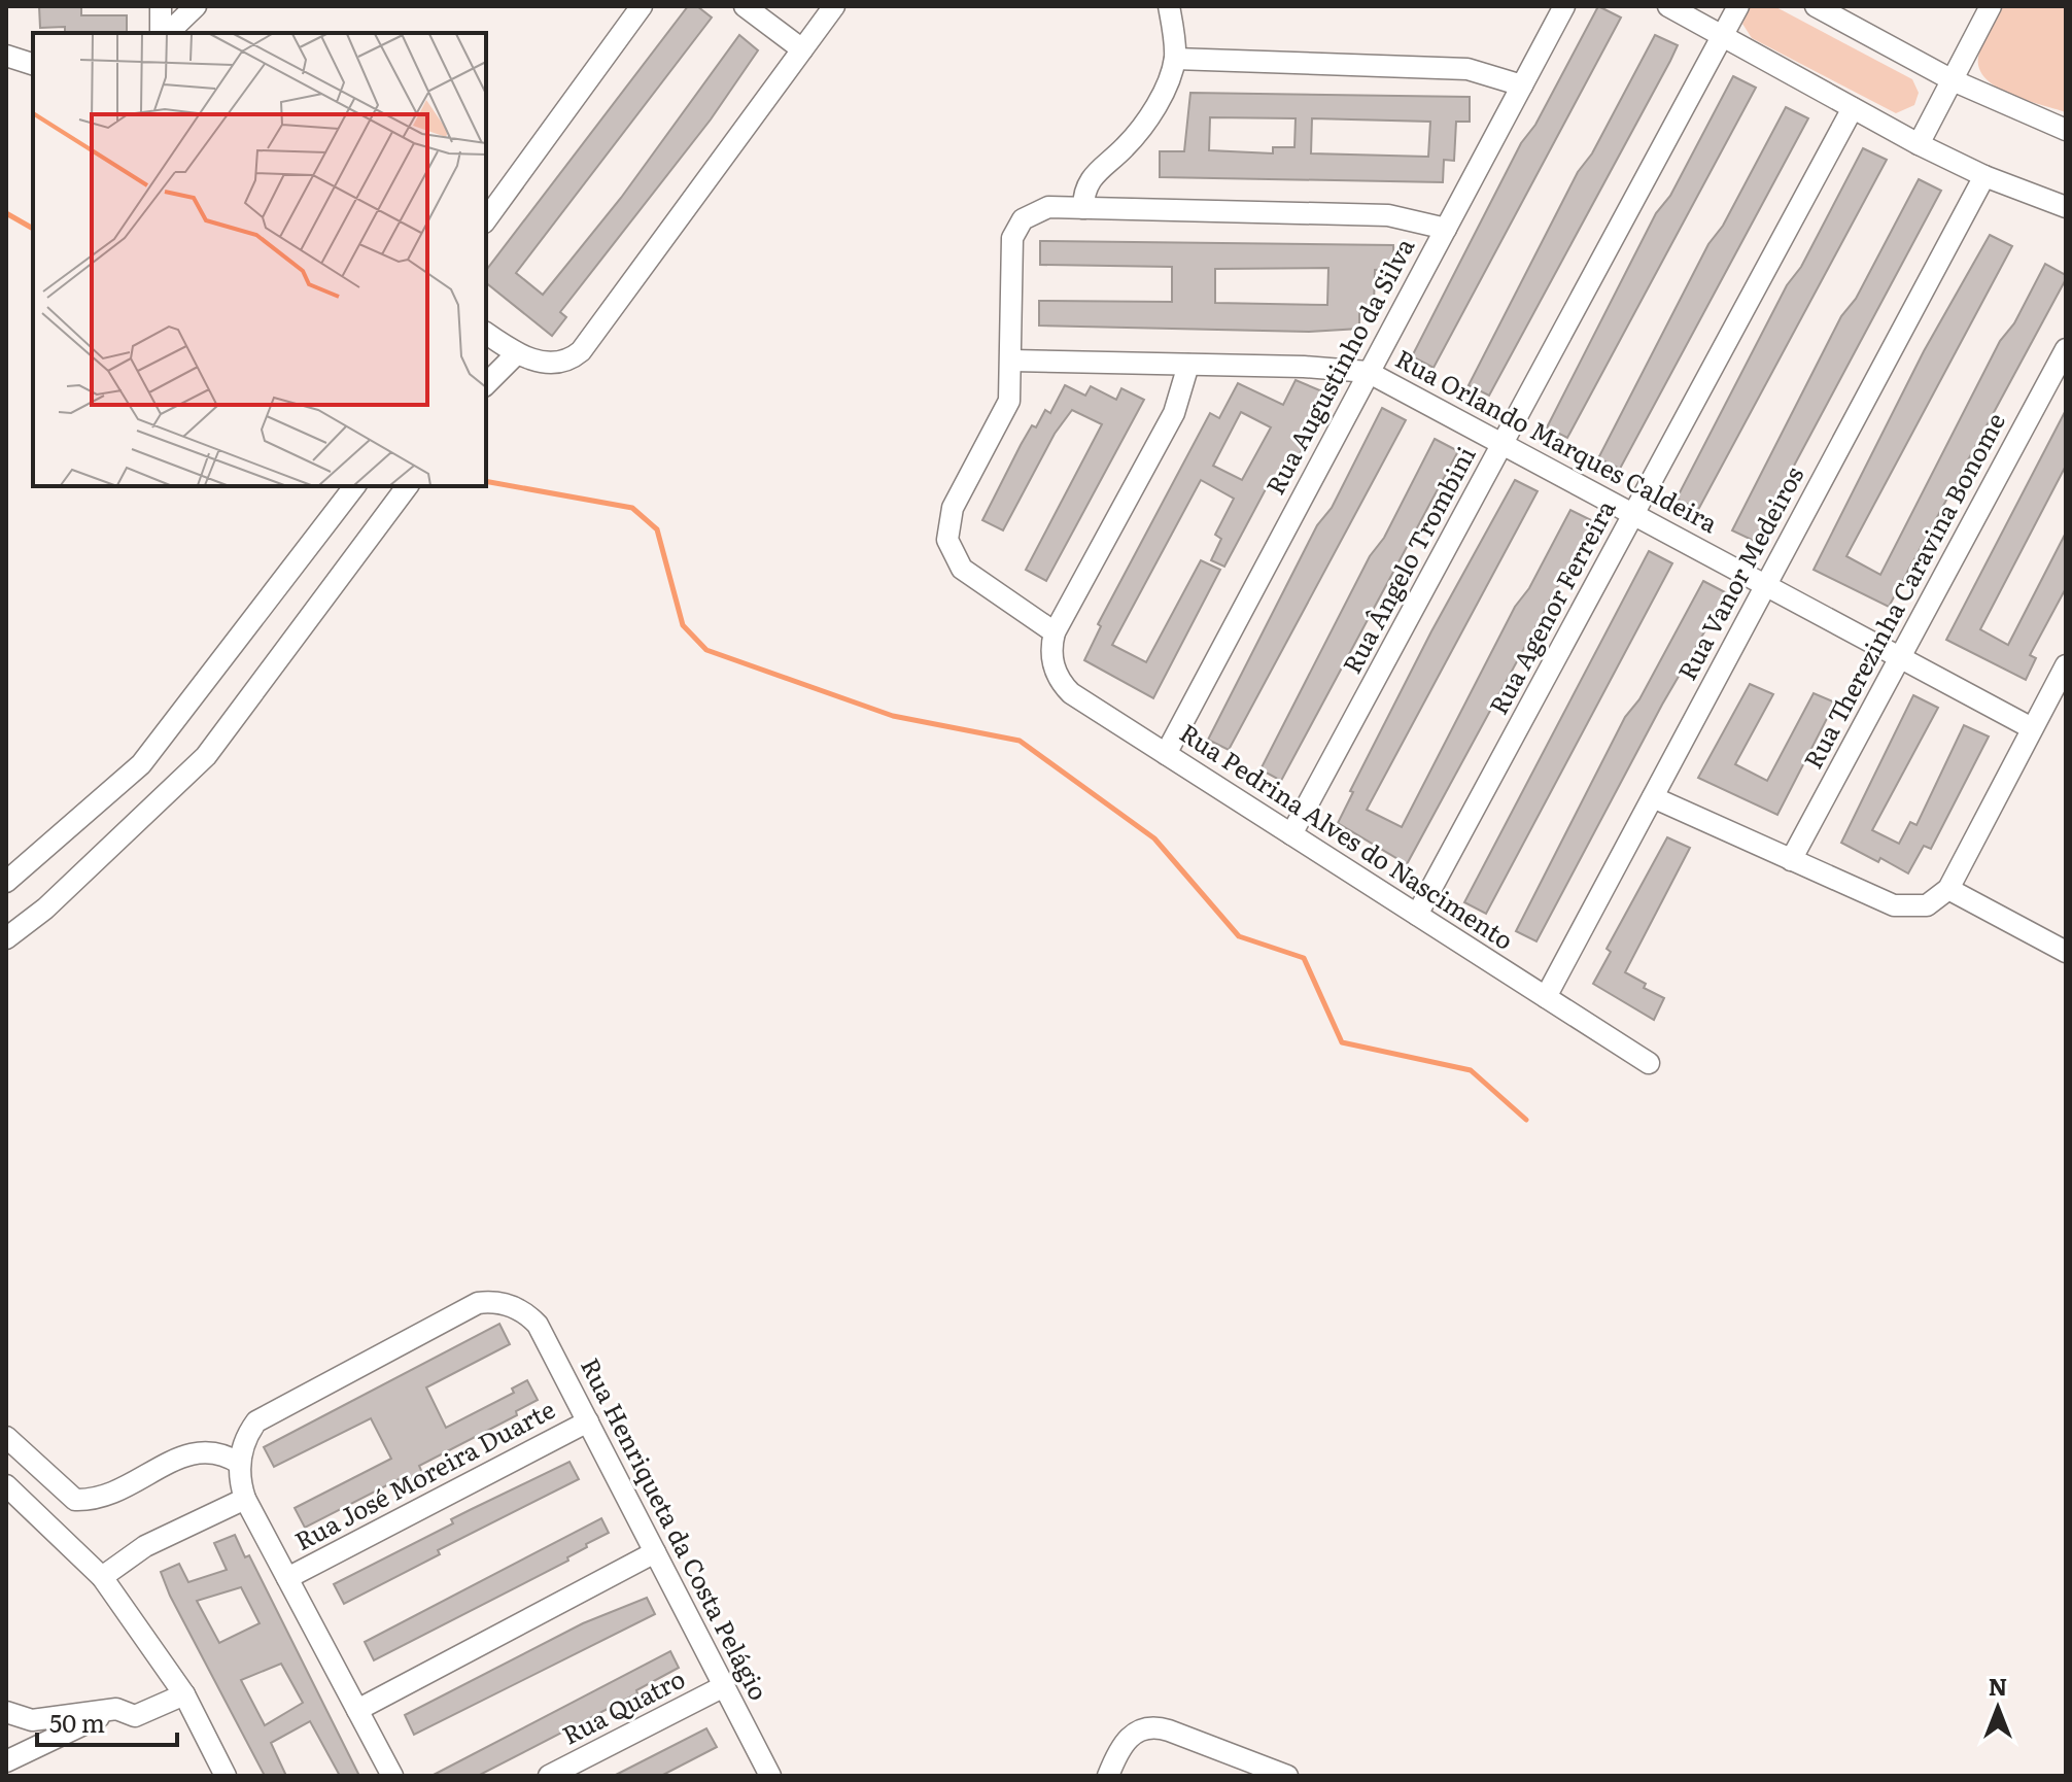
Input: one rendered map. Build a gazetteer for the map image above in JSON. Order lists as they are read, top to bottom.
{
  "streets": {
    "street": [
      "Rua Augustinho da Silva",
      "Rua Orlando Marques Caldeira",
      "Rua Ângelo Trombini",
      "Rua Vanor Medeiros",
      "Rua Therezinha Caravina Bonome",
      "Rua Agenor Ferreira",
      "Rua Pedrina Alves do Nascimento",
      "Rua José Moreira Duarte",
      "Rua Henriqueta da Costa Pelágio",
      "Rua Quatro"
    ]
  },
  "crossings": [
    ["Rua Augustinho da Silva", "Rua Orlando Marques Caldeira"],
    ["Rua Augustinho da Silva", "Rua Pedrina Alves do Nascimento"],
    ["Rua Orlando Marques Caldeira", "Rua Ângelo Trombini"],
    ["Rua Orlando Marques Caldeira", "Rua Vanor Medeiros"],
    ["Rua Orlando Marques Caldeira", "Rua Therezinha Caravina Bonome"],
    ["Rua Orlando Marques Caldeira", "Rua Agenor Ferreira"],
    ["Rua Ângelo Trombini", "Rua Pedrina Alves do Nascimento"],
    ["Rua Vanor Medeiros", "Rua Pedrina Alves do Nascimento"],
    ["Rua Agenor Ferreira", "Rua Pedrina Alves do Nascimento"],
    ["Rua José Moreira Duarte", "Rua Henriqueta da Costa Pelágio"],
    ["Rua Henriqueta da Costa Pelágio", "Rua Quatro"]
  ],
  "scale_bar": "50 m",
  "north": "top"
}
